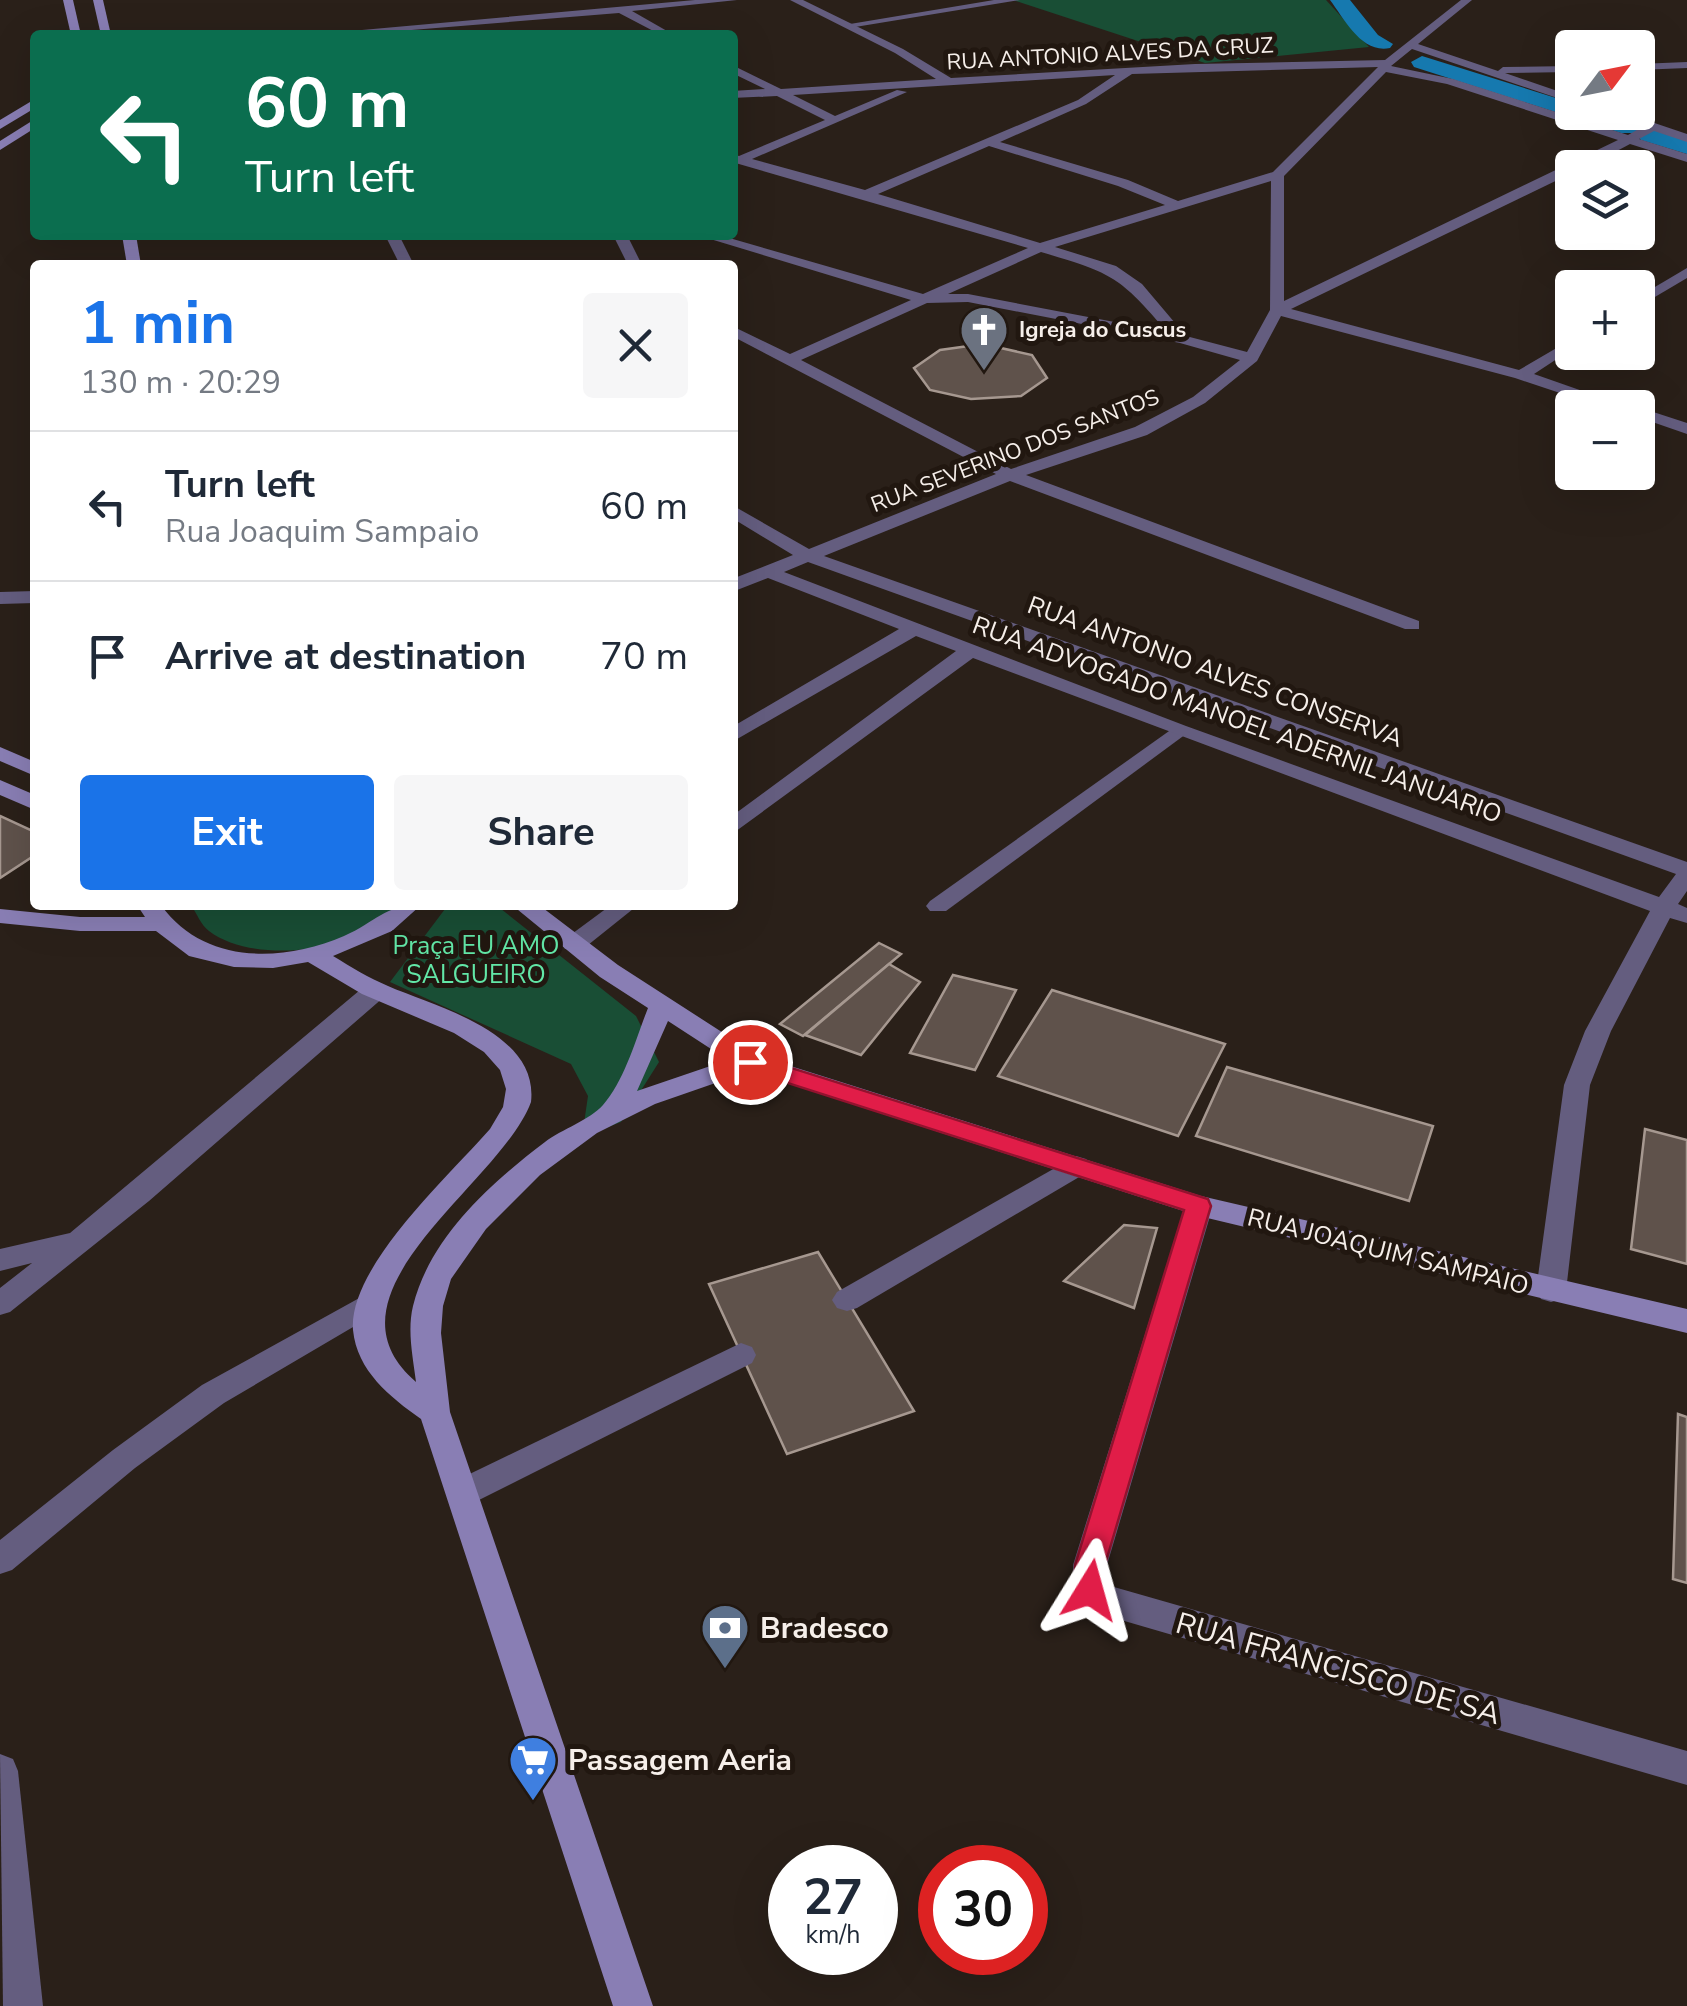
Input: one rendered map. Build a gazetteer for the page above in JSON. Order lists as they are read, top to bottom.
{
  "streets": {
    "main road": ["RUA JOAQUIM SAMPAIO"],
    "street": [
      "RUA ANTONIO ALVES DA CRUZ",
      "RUA SEVERINO DOS SANTOS",
      "RUA ANTONIO ALVES CONSERVA",
      "RUA ADVOGADO MANOEL ADERNIL JANUARIO",
      "RUA FRANCISCO DE SA"
    ]
  },
  "crossings": [
    ["RUA SEVERINO DOS SANTOS", "RUA ANTONIO ALVES CONSERVA"],
    ["RUA SEVERINO DOS SANTOS", "RUA ADVOGADO MANOEL ADERNIL JANUARIO"],
    ["RUA JOAQUIM SAMPAIO", "RUA FRANCISCO DE SA"]
  ],
  "parks": ["Praça EU AMO SALGUEIRO"],
  "places": {
    "church": ["Igreja do Cuscus"],
    "bank": ["Bradesco"],
    "supermarket": ["Passagem Aeria"]
  },
  "north": "top right",
  "page": {
    "map_buttons": ["+", "−"],
    "turn": ["60 m", "Turn left"],
    "heading": ["1 min", "130 m · 20:29"],
    "list": [
      {
        "name": "Turn left",
        "note": "Rua Joaquim Sampaio",
        "value": "60 m"
      },
      {
        "name": "Arrive at destination",
        "value": "70 m"
      }
    ],
    "buttons": ["Exit", "Share"],
    "speed": "27 km/h",
    "limit": "30"
  }
}
